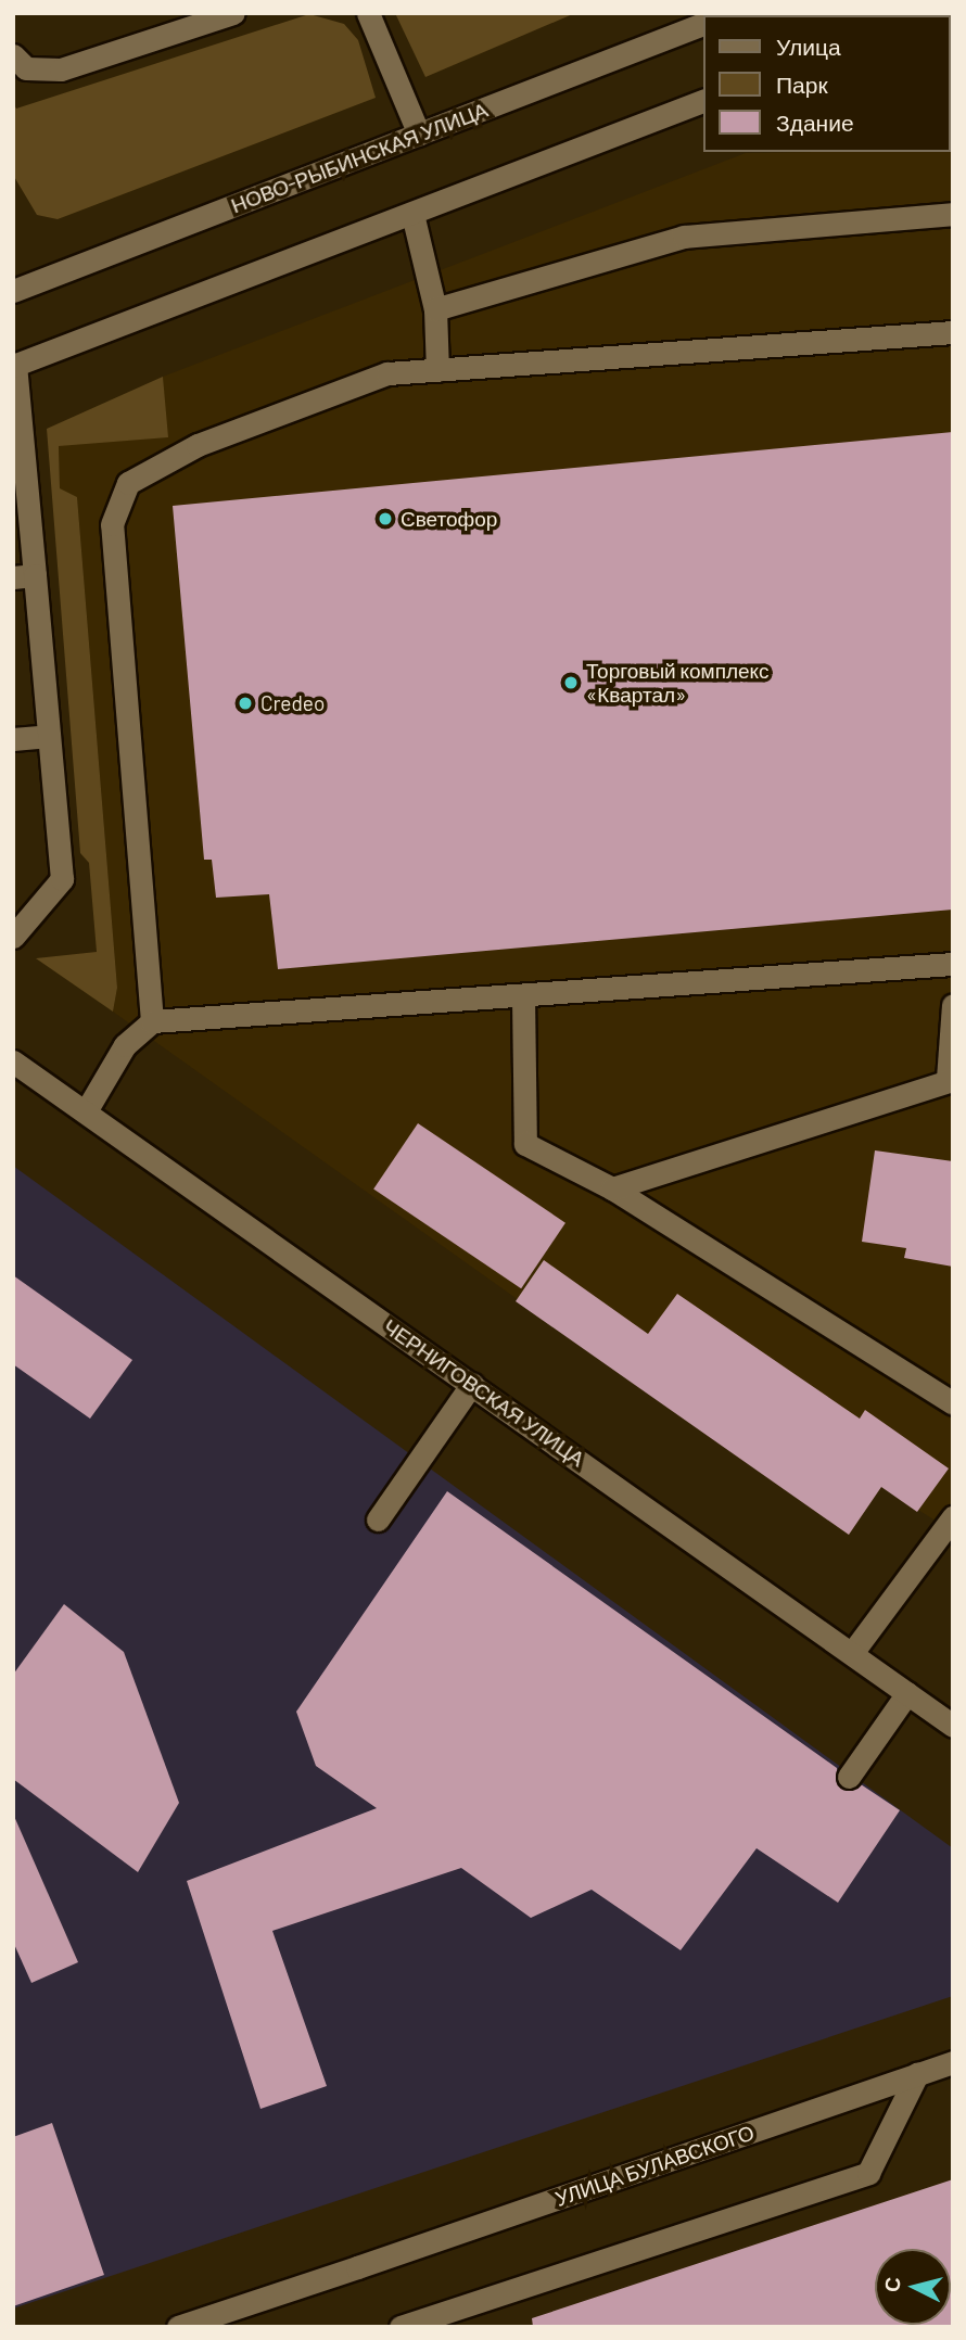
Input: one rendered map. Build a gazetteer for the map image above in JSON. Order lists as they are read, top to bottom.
{
  "streets": {
    "street": ["НОВО-РЫБИНСКАЯ УЛИЦА", "ЧЕРНИГОВСКАЯ УЛИЦА", "УЛИЦА БУЛАВСКОГО"]
  },
  "places": ["Светофор", "Торговый комплекс «Квартал»", "Credeo"],
  "legend": ["Улица", "Парк", "Здание"],
  "north": "left"
}
